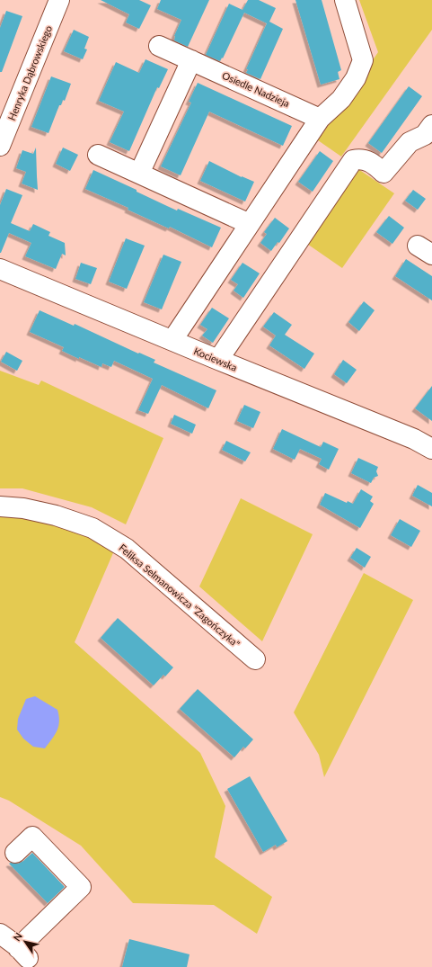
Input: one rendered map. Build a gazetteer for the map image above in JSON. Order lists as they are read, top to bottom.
{
  "streets": {
    "street": [
      "Henryka Dąbrowskiego",
      "Osiedle Nadzieja",
      "Kociewska",
      "Feliksa Selmanowicza \"Zagończyka\""
    ]
  },
  "north": "top left"
}
